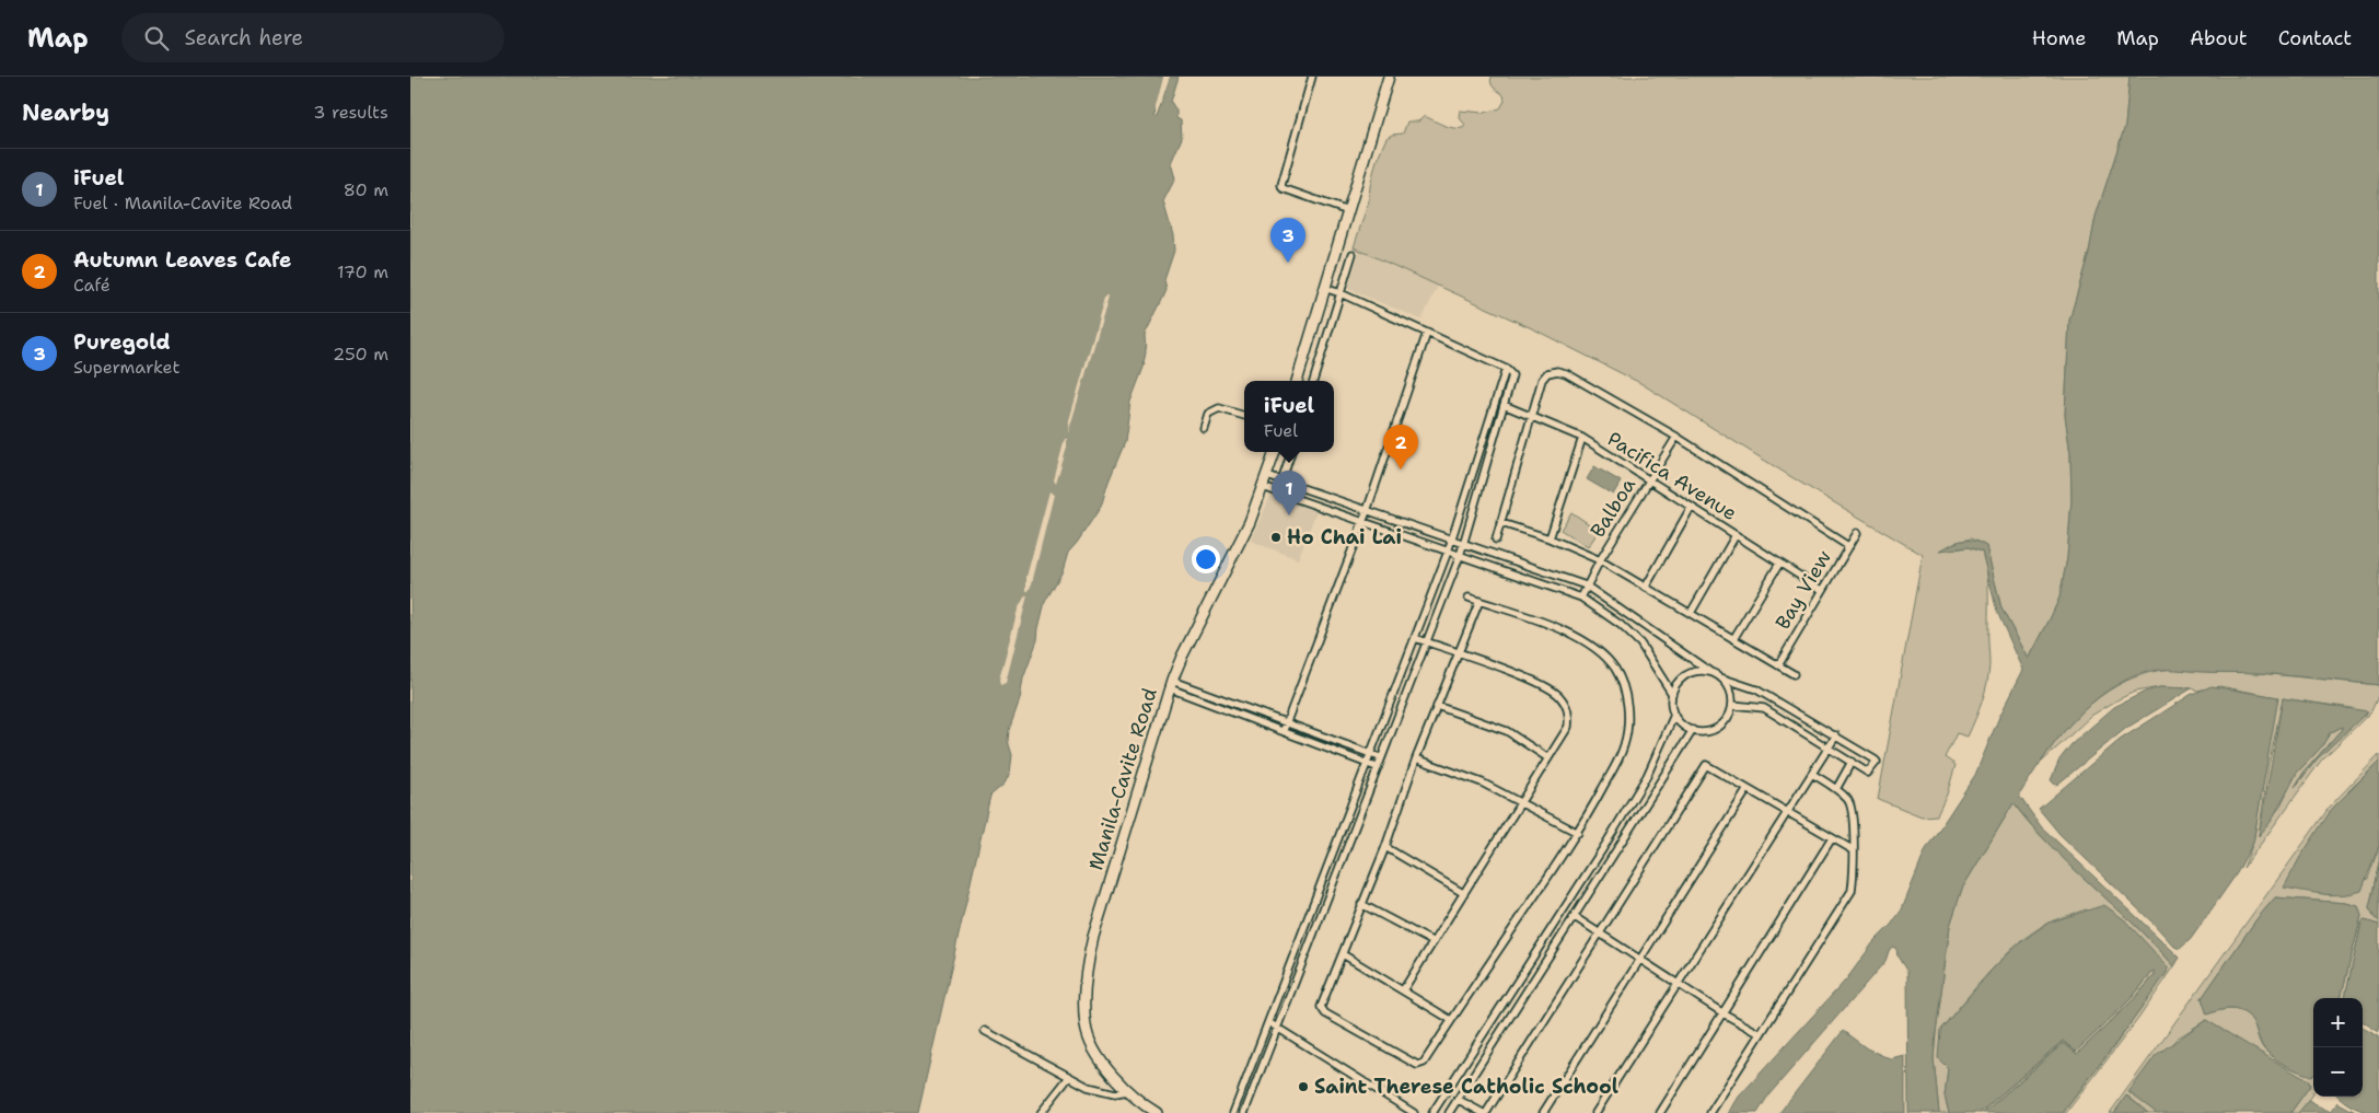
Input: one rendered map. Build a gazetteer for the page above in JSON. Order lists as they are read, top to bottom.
{
  "streets": {
    "main road": ["Manila-Cavite Road"],
    "street": ["Pacifica Avenue", "Balboa", "Bay View"]
  },
  "crossings": [
    ["Pacifica Avenue", "Balboa"],
    ["Pacifica Avenue", "Bay View"]
  ],
  "places": ["Ho Chai Lai", "Saint Therese Catholic School"],
  "page": {
    "header": "Map",
    "search": "Search here",
    "nav": [
      "Home",
      "Map",
      "About",
      "Contact"
    ],
    "heading": ["Nearby", "3 results"],
    "list": [
      {
        "mark": "1",
        "name": "iFuel",
        "note": "Fuel · Manila-Cavite Road",
        "value": "80 m"
      },
      {
        "mark": "2",
        "name": "Autumn Leaves Cafe",
        "note": "Café",
        "value": "170 m"
      },
      {
        "mark": "3",
        "name": "Puregold",
        "note": "Supermarket",
        "value": "250 m"
      }
    ],
    "pins": ["3", "2", "1"],
    "popup": ["iFuel", "Fuel"],
    "map_buttons": ["+", "−"]
  }
}
